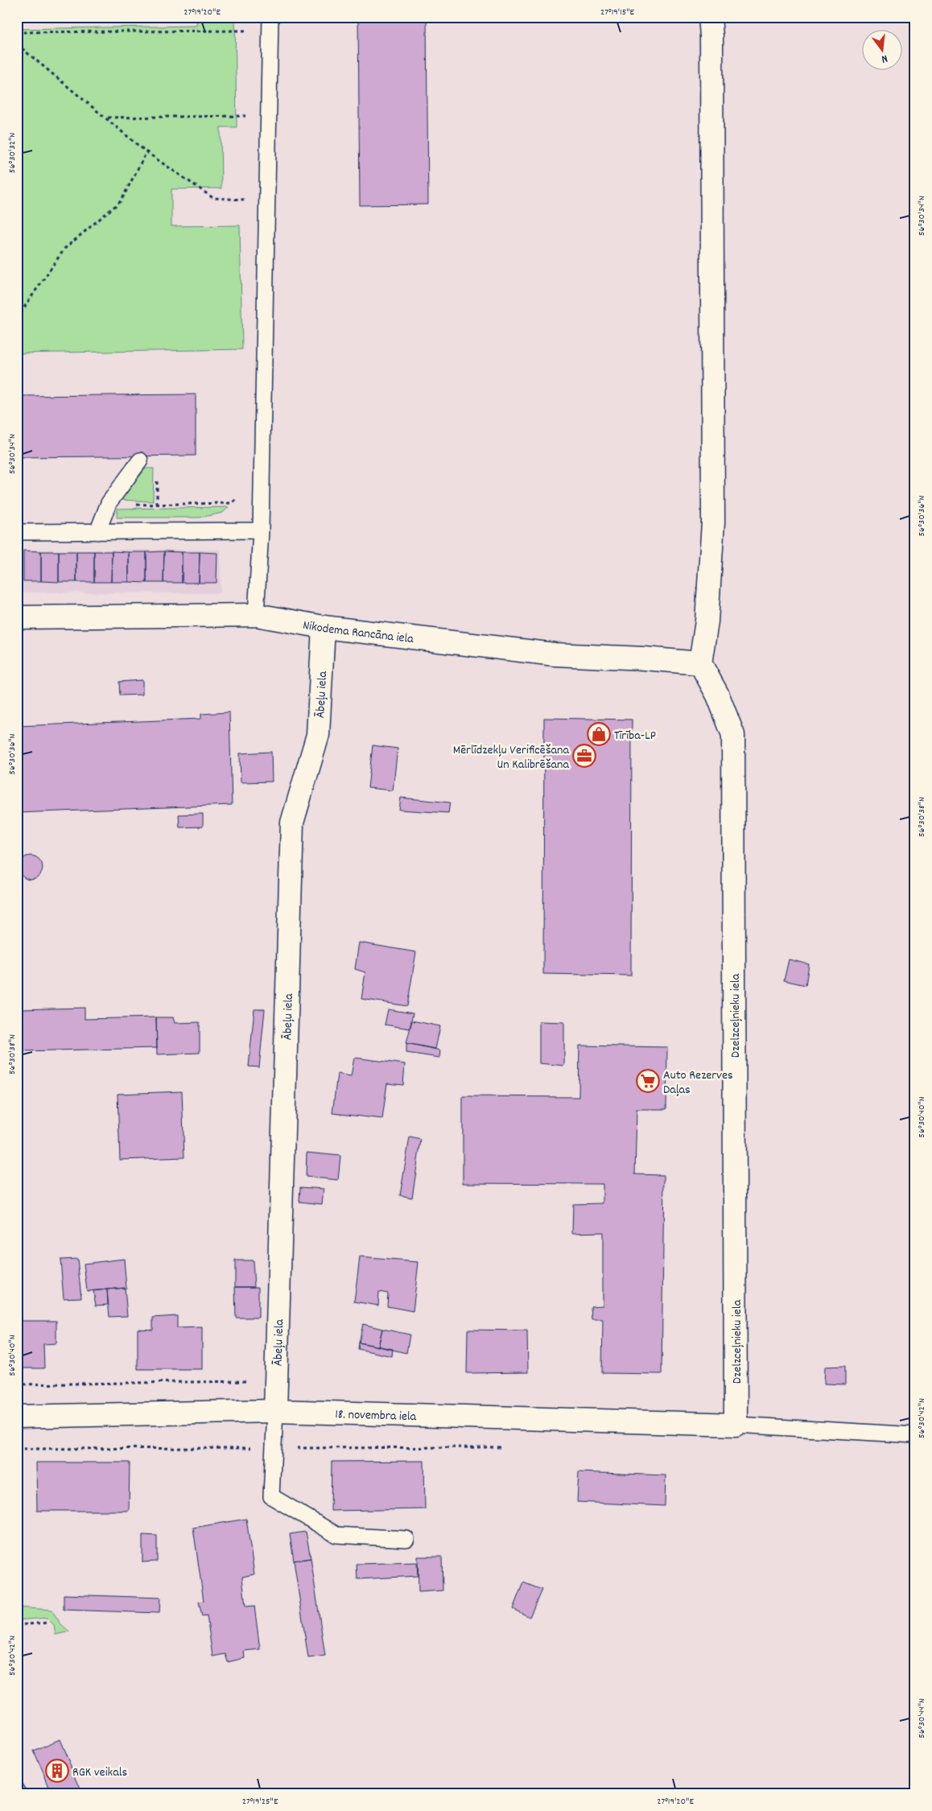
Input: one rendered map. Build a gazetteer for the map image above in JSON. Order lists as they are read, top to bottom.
{
  "streets": {
    "street": [
      "Nikodema Rancāna iela",
      "Ābeļu iela",
      "Dzelzceļnieku iela",
      "18. novembra iela"
    ]
  },
  "crossings": [
    ["Nikodema Rancāna iela", "Ābeļu iela"],
    ["Nikodema Rancāna iela", "Dzelzceļnieku iela"],
    ["Ābeļu iela", "18. novembra iela"],
    ["Dzelzceļnieku iela", "18. novembra iela"]
  ],
  "places": {
    "shop": ["Tīrība-LP"],
    "office": ["Mērlīdzekļu Verificēšana Un Kalibrēšana"],
    "supermarket": ["Auto Rezerves Daļas"],
    "building": ["RGK veikals"]
  },
  "north": "bottom",
  "coordinates": [
    "27°19'20\"E",
    "27°19'15\"E",
    "56°30'32\"N",
    "56°30'34\"N",
    "56°30'36\"N",
    "56°30'38\"N",
    "56°30'40\"N",
    "56°30'42\"N",
    "56°30'44\"N",
    "27°19'25\"E"
  ]
}
